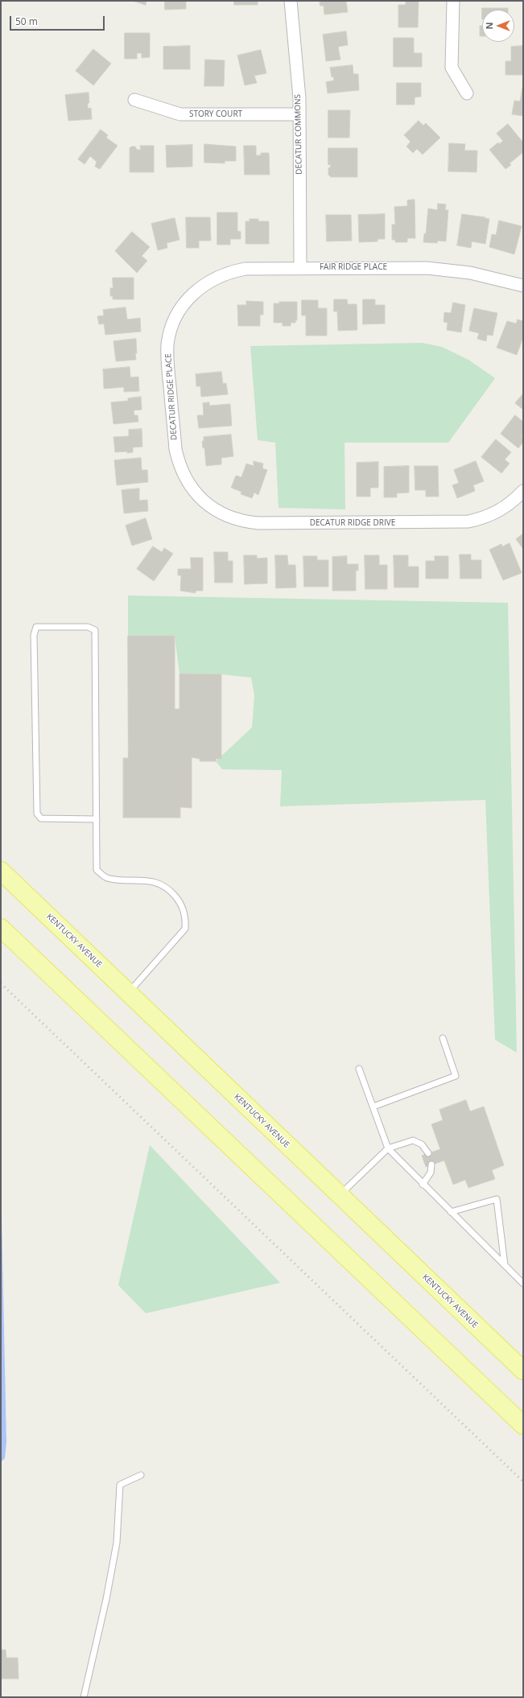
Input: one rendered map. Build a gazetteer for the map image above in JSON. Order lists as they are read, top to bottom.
{
  "streets": {
    "main road": ["KENTUCKY AVENUE"],
    "street": [
      "STORY COURT",
      "DECATUR COMMONS",
      "FAIR RIDGE PLACE",
      "DECATUR RIDGE PLACE",
      "DECATUR RIDGE DRIVE"
    ]
  },
  "crossings": [
    ["STORY COURT", "DECATUR COMMONS"],
    ["DECATUR COMMONS", "FAIR RIDGE PLACE"],
    ["FAIR RIDGE PLACE", "DECATUR RIDGE PLACE"],
    ["DECATUR RIDGE PLACE", "DECATUR RIDGE DRIVE"]
  ],
  "scale_bar": "50 m",
  "north": "left"
}
